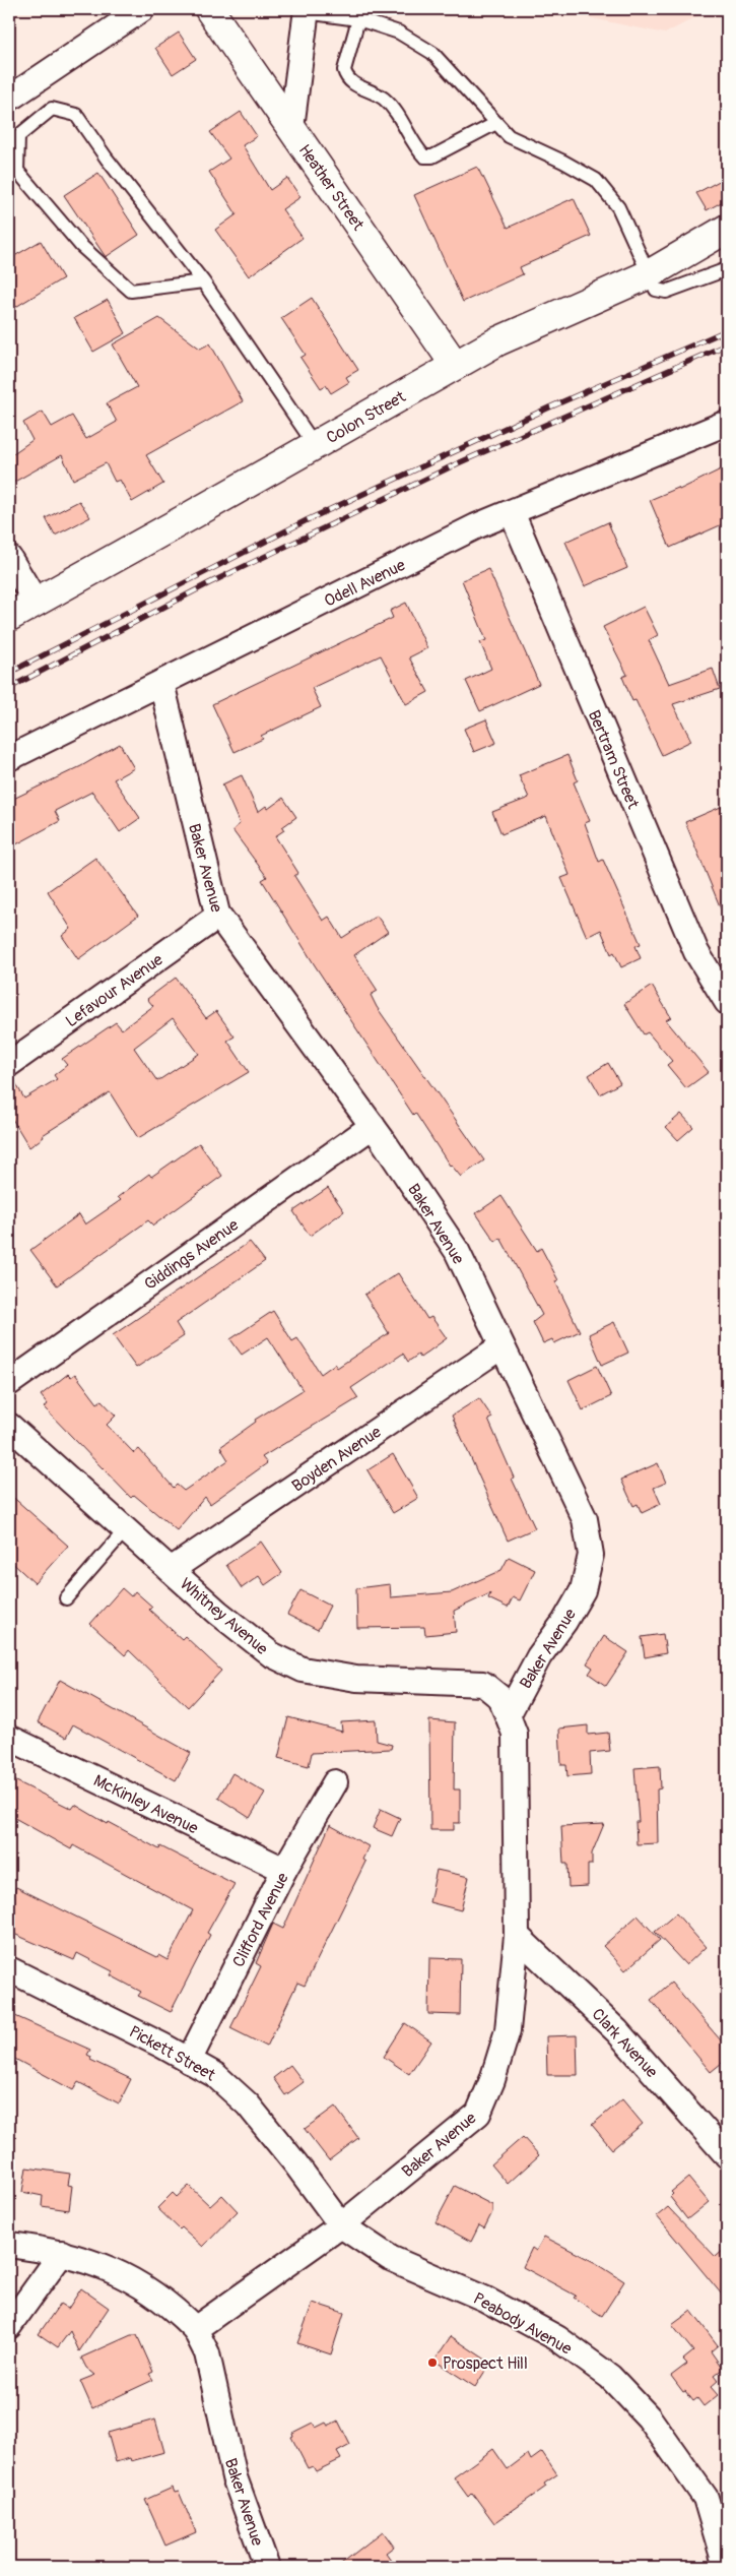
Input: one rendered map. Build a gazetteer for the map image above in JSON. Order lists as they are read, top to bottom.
{
  "streets": {
    "main road": ["Heather Street", "Colon Street"],
    "street": [
      "Odell Avenue",
      "Bertram Street",
      "Baker Avenue",
      "Lefavour Avenue",
      "Giddings Avenue",
      "Boyden Avenue",
      "Whitney Avenue",
      "McKinley Avenue",
      "Clifford Avenue",
      "Clark Avenue",
      "Pickett Street",
      "Peabody Avenue"
    ]
  },
  "crossings": [
    ["Heather Street", "Colon Street"],
    ["Odell Avenue", "Bertram Street"],
    ["Odell Avenue", "Baker Avenue"],
    ["Baker Avenue", "Lefavour Avenue"],
    ["Baker Avenue", "Giddings Avenue"],
    ["Baker Avenue", "Boyden Avenue"],
    ["Baker Avenue", "Whitney Avenue"],
    ["Baker Avenue", "Clark Avenue"],
    ["Baker Avenue", "Pickett Street"],
    ["Baker Avenue", "Peabody Avenue"],
    ["Boyden Avenue", "Whitney Avenue"],
    ["McKinley Avenue", "Clifford Avenue"],
    ["Clifford Avenue", "Pickett Street"],
    ["Pickett Street", "Peabody Avenue"]
  ],
  "places": ["Prospect Hill"]
}
